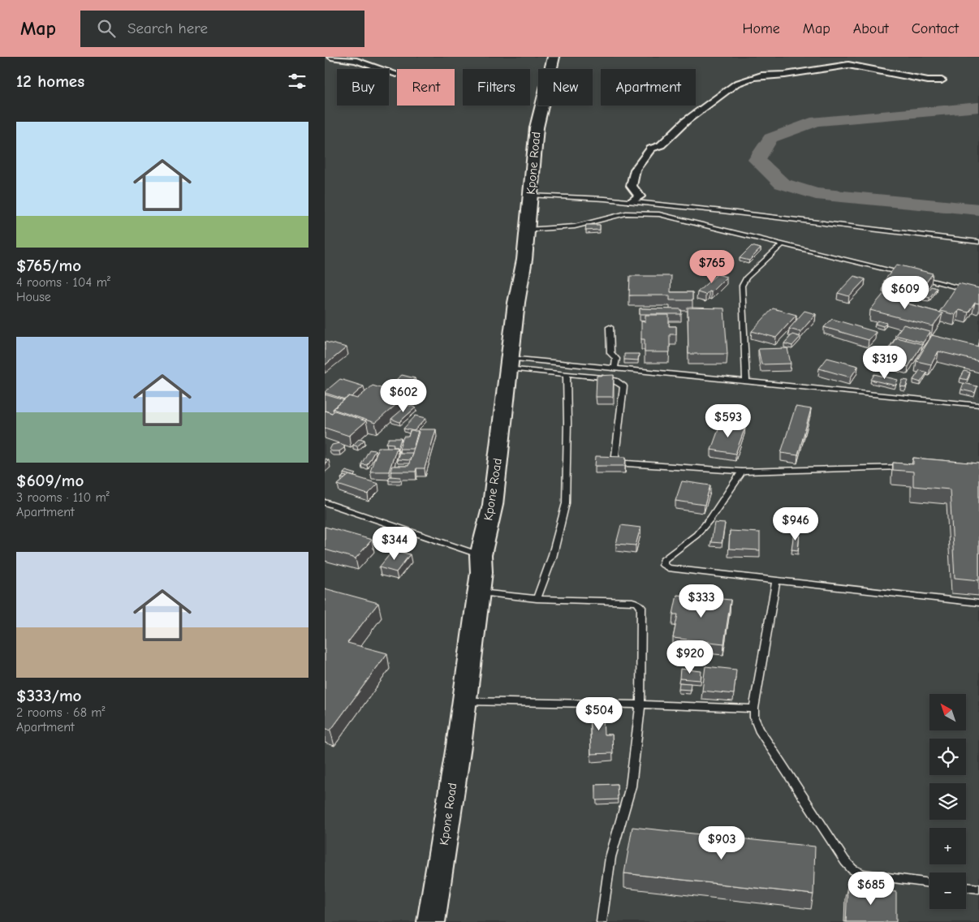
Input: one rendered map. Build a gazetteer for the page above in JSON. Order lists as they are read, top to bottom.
{
  "streets": {
    "main road": ["Kpone Road"]
  },
  "north": "top left",
  "page": {
    "header": "Map",
    "search": "Search here",
    "nav": [
      "Home",
      "Map",
      "About",
      "Contact"
    ],
    "heading": "12 homes",
    "chip": [
      "Buy",
      "Rent",
      "Filters",
      "New",
      "Apartment"
    ],
    "list": [
      {
        "name": "$765/mo",
        "note": "4 rooms · 104 m² · House"
      },
      {
        "name": "$609/mo",
        "note": "3 rooms · 110 m² · Apartment"
      },
      {
        "name": "$333/mo",
        "note": "2 rooms · 68 m² · Apartment"
      }
    ],
    "price": [
      "$765",
      "$609",
      "$319",
      "$602",
      "$593",
      "$946",
      "$344",
      "$333",
      "$920",
      "$504",
      "$903",
      "$685"
    ],
    "map_buttons": ["+", "−"]
  }
}
